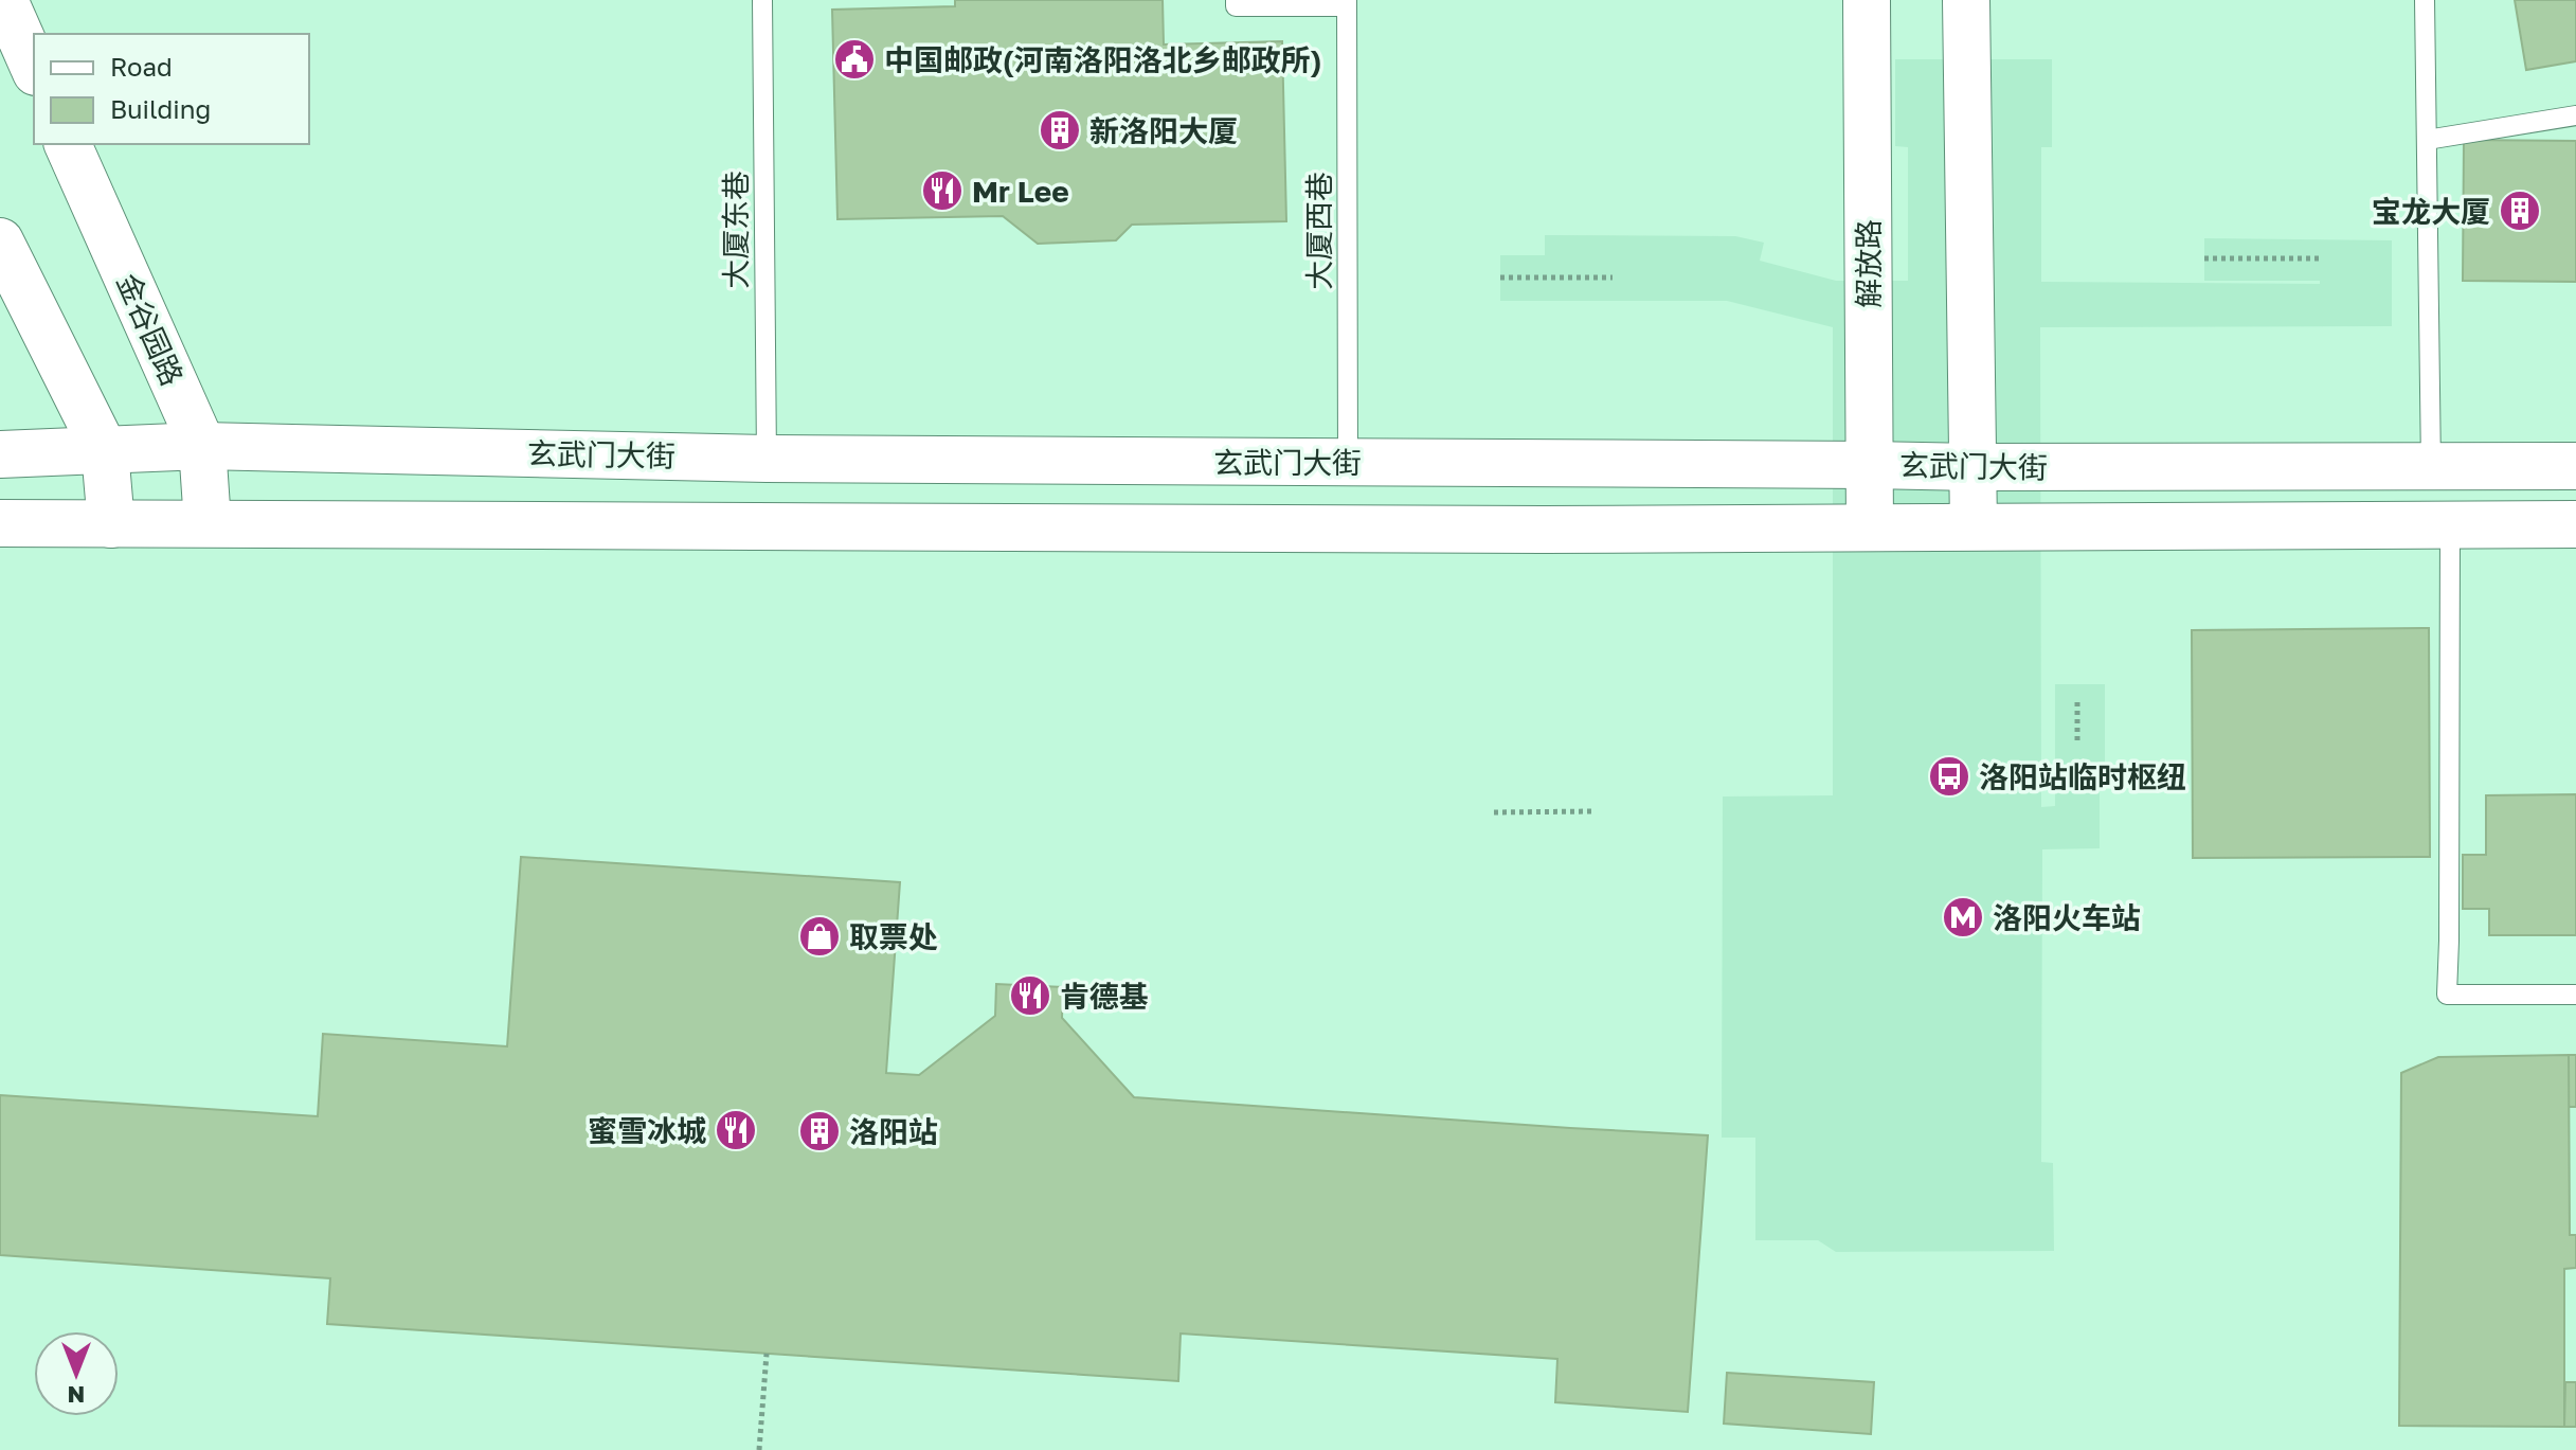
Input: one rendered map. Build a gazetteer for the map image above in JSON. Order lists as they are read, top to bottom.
{
  "streets": {
    "main road": ["解放路", "金谷园路", "玄武门大街"],
    "lane": ["大厦东巷", "大厦西巷"]
  },
  "crossings": [
    ["大厦东巷", "玄武门大街"],
    ["大厦西巷", "玄武门大街"],
    ["解放路", "玄武门大街"],
    ["金谷园路", "玄武门大街"]
  ],
  "places": {
    "public building": ["中国邮政(河南洛阳洛北乡邮政所)"],
    "building": ["新洛阳大厦", "宝龙大厦", "洛阳站"],
    "restaurant": ["Mr Lee", "肯德基", "蜜雪冰城"],
    "bus stop": ["洛阳站临时枢纽"],
    "metro station": ["洛阳火车站"],
    "shop": ["取票处"]
  },
  "legend": ["Road", "Building"],
  "north": "bottom"
}
